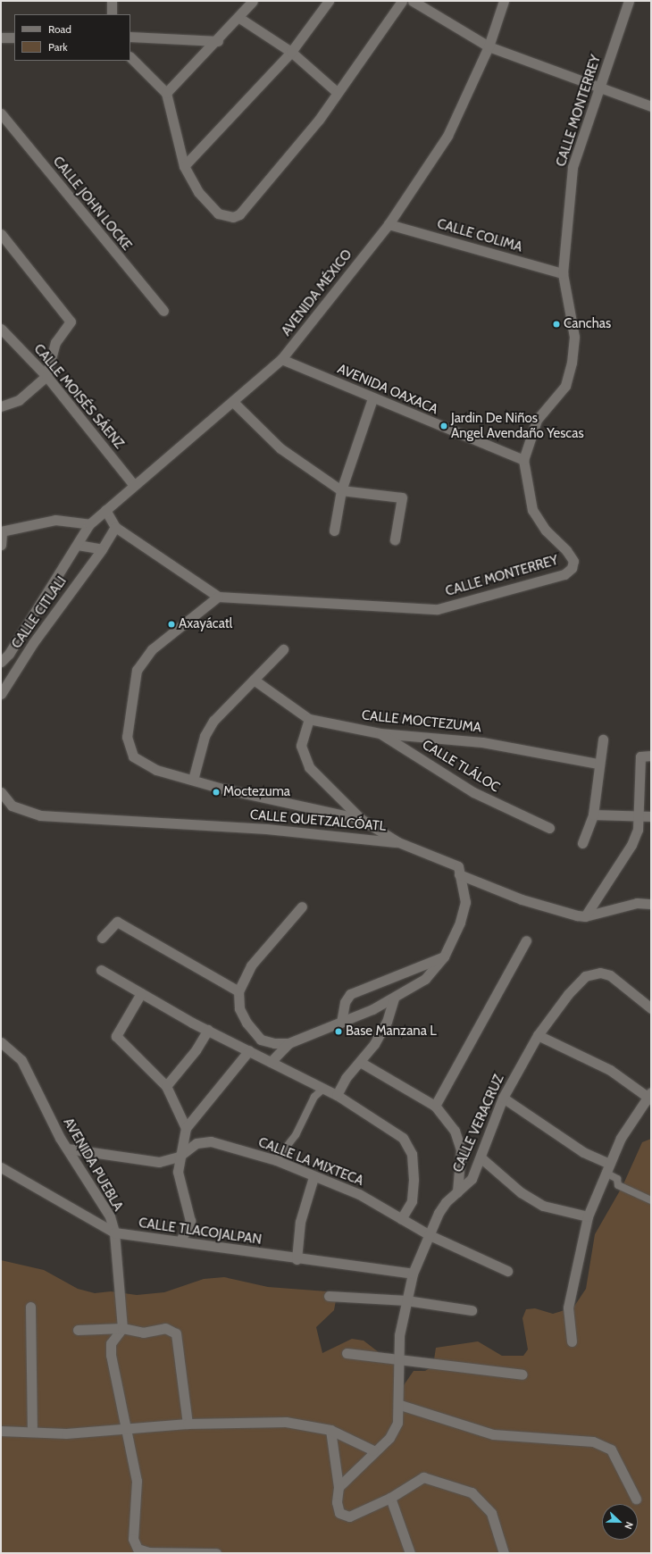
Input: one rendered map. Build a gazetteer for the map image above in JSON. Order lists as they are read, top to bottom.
{
  "streets": {
    "street": [
      "CALLE MONTERREY",
      "CALLE JOHN LOCKE",
      "CALLE COLIMA",
      "AVENIDA MÉXICO",
      "AVENIDA OAXACA",
      "CALLE MOISÉS SÁENZ",
      "CALLE CITLALI",
      "CALLE MOCTEZUMA",
      "CALLE TLÁLOC",
      "CALLE QUETZALCÓATL",
      "CALLE VERACRUZ",
      "CALLE LA MIXTECA",
      "AVENIDA PUEBLA",
      "CALLE TLACOJALPAN"
    ]
  },
  "crossings": [
    ["CALLE MONTERREY", "CALLE COLIMA"],
    ["CALLE MONTERREY", "AVENIDA OAXACA"],
    ["CALLE MONTERREY", "CALLE QUETZALCÓATL"],
    ["CALLE COLIMA", "AVENIDA MÉXICO"],
    ["AVENIDA MÉXICO", "AVENIDA OAXACA"],
    ["AVENIDA MÉXICO", "CALLE MOISÉS SÁENZ"],
    ["CALLE MOCTEZUMA", "CALLE TLÁLOC"],
    ["CALLE VERACRUZ", "CALLE LA MIXTECA"],
    ["CALLE VERACRUZ", "CALLE TLACOJALPAN"],
    ["CALLE LA MIXTECA", "AVENIDA PUEBLA"],
    ["AVENIDA PUEBLA", "CALLE TLACOJALPAN"]
  ],
  "places": [
    "Canchas",
    "Jardin De Niños Angel Avendaño Yescas",
    "Axayácatl",
    "Moctezuma",
    "Base Manzana L"
  ],
  "legend": ["Road", "Park"],
  "north": "right"
}
